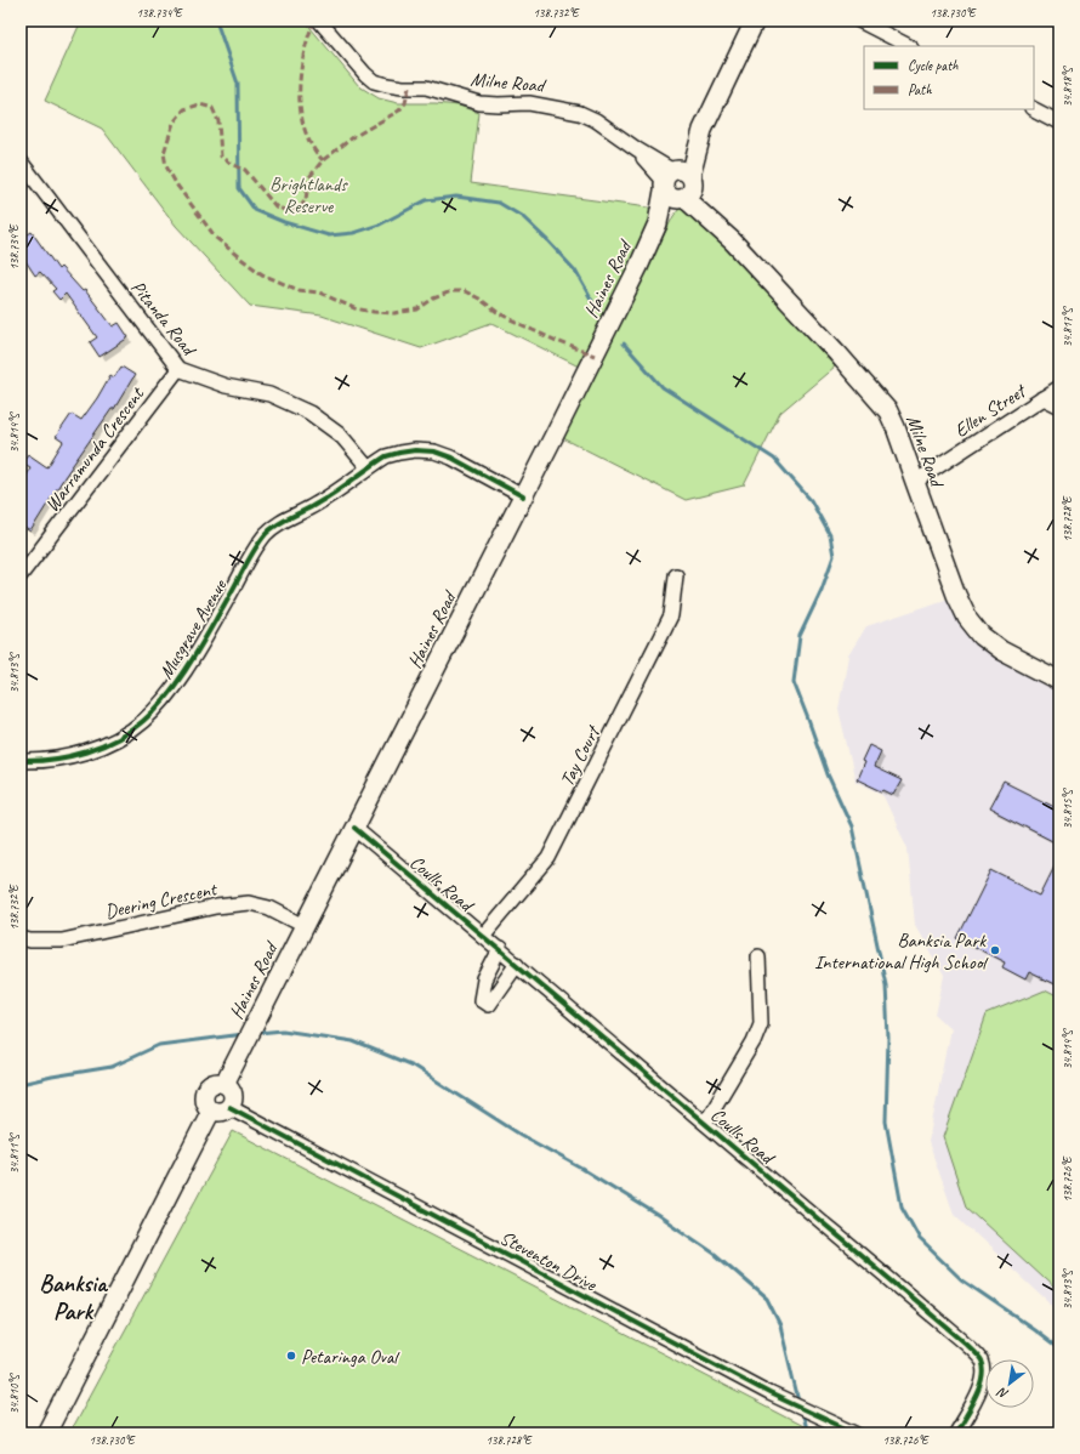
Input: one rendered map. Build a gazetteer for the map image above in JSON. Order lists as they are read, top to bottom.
{
  "streets": {
    "main road": ["Milne Road", "Haines Road"],
    "street": [
      "Pitanda Road",
      "Ellen Street",
      "Warramunda Crescent",
      "Musgrave Avenue",
      "Tay Court",
      "Coulls Road",
      "Deering Crescent",
      "Steventon Drive"
    ]
  },
  "crossings": [
    ["Milne Road", "Haines Road"],
    ["Milne Road", "Ellen Street"],
    ["Haines Road", "Musgrave Avenue"],
    ["Haines Road", "Coulls Road"],
    ["Haines Road", "Deering Crescent"],
    ["Haines Road", "Steventon Drive"],
    ["Pitanda Road", "Warramunda Crescent"],
    ["Pitanda Road", "Musgrave Avenue"],
    ["Tay Court", "Coulls Road"]
  ],
  "districts": ["Banksia Park"],
  "parks": ["Brightlands Reserve"],
  "places": ["Banksia Park International High School", "Petaringa Oval"],
  "legend": ["Cycle path", "Path"],
  "north": "bottom left",
  "coordinates": [
    "138.734°E",
    "138.732°E",
    "138.730°E",
    "34.818°S",
    "34.817°S",
    "34.814°S",
    "138.728°E",
    "34.813°S",
    "34.815°S",
    "34.811°S",
    "138.726°E",
    "34.810°S"
  ]
}
